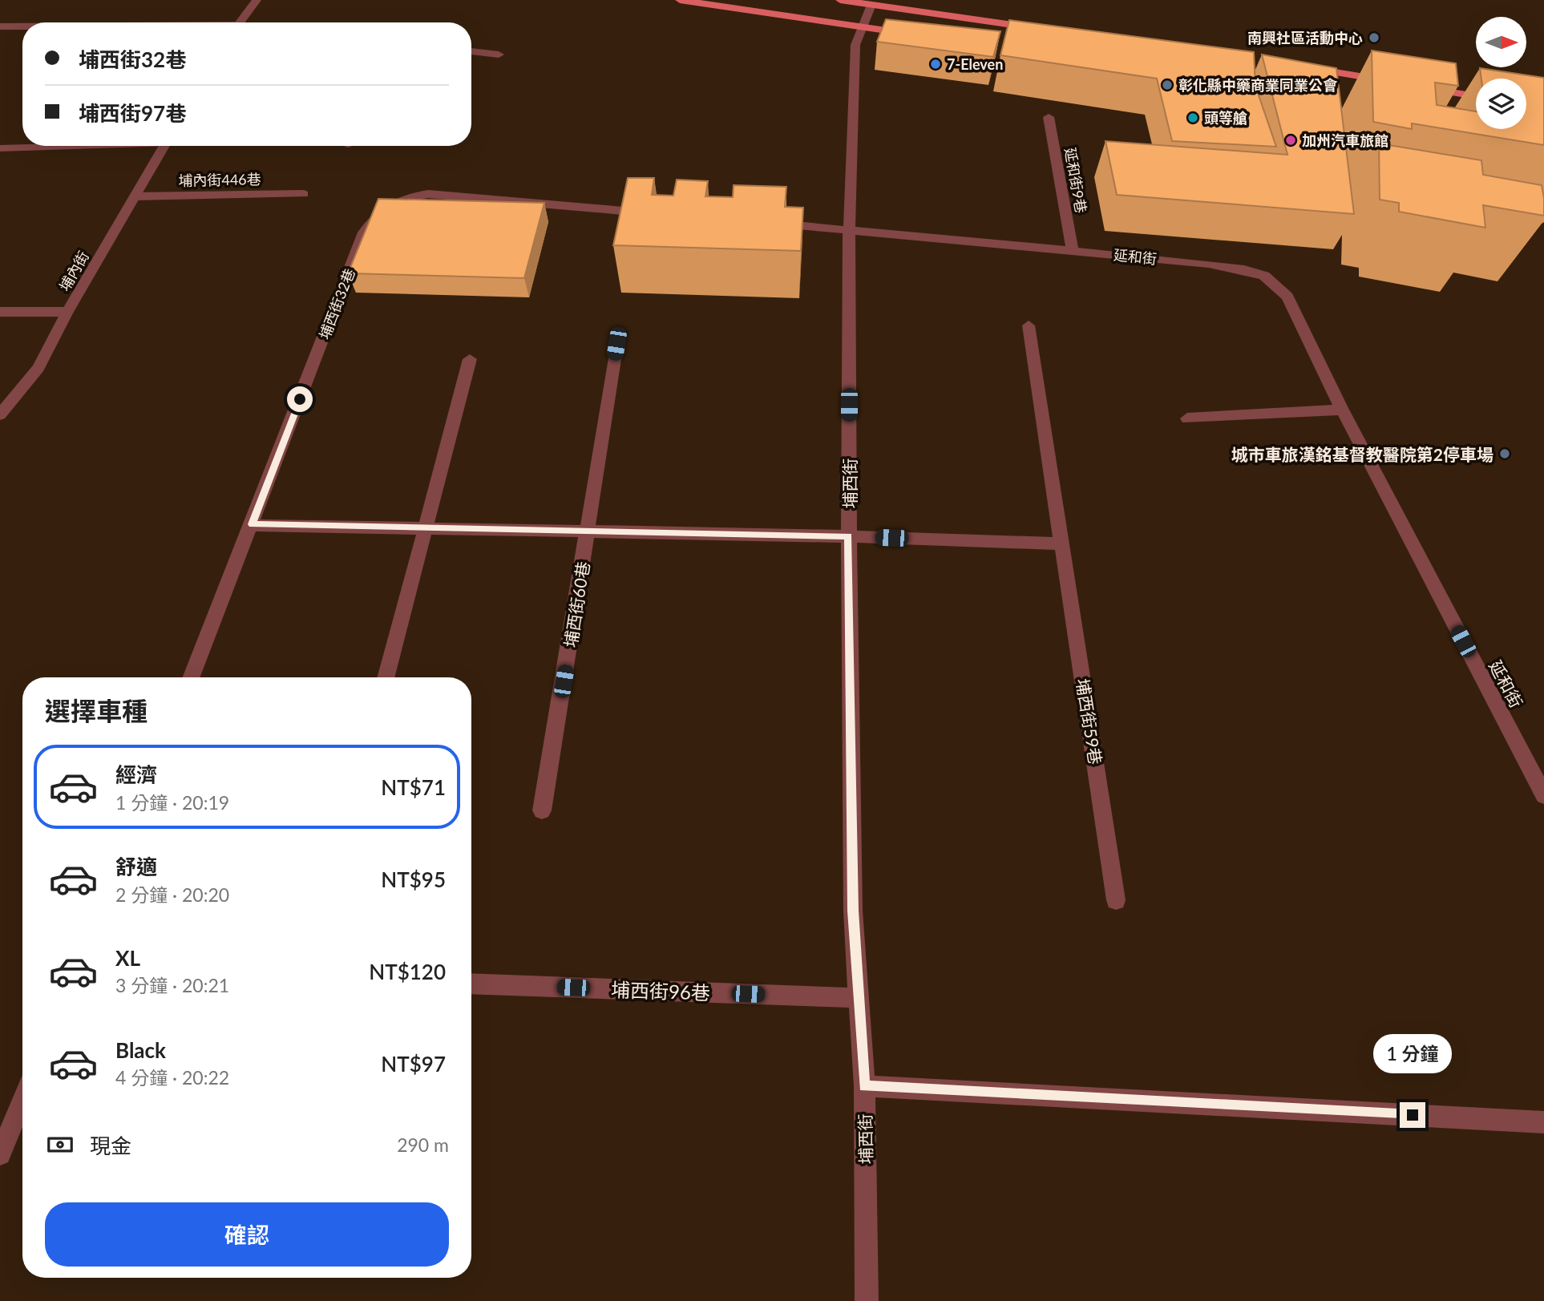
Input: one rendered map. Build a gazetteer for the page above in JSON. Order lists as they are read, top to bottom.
{
  "streets": {
    "street": [
      "埔內街446巷",
      "延和街9巷",
      "延和街",
      "埔內街",
      "埔西街32巷",
      "埔西街",
      "埔西街60巷",
      "埔西街59巷",
      "埔西街96巷"
    ]
  },
  "crossings": [
    ["埔內街446巷", "埔內街"],
    ["延和街9巷", "延和街"],
    ["延和街", "埔西街"],
    ["埔西街", "埔西街96巷"]
  ],
  "places": [
    "南興社區活動中心",
    "7-Eleven",
    "彰化縣中藥商業同業公會",
    "頭等艙",
    "加州汽車旅館",
    "城市車旅漢銘基督教醫院第2停車場"
  ],
  "north": "right",
  "page": {
    "banner": ["埔西街32巷", "埔西街97巷"],
    "heading": "選擇車種",
    "list": [
      {
        "name": "經濟",
        "note": "1 分鐘 · 20:19",
        "value": "NT$71"
      },
      {
        "name": "舒適",
        "note": "2 分鐘 · 20:20",
        "value": "NT$95"
      },
      {
        "name": "XL",
        "note": "3 分鐘 · 20:21",
        "value": "NT$120"
      },
      {
        "name": "Black",
        "note": "4 分鐘 · 20:22",
        "value": "NT$97"
      }
    ],
    "bubble": "1 分鐘",
    "pay": ["現金", "290 m"],
    "buttons": "確認"
  }
}
